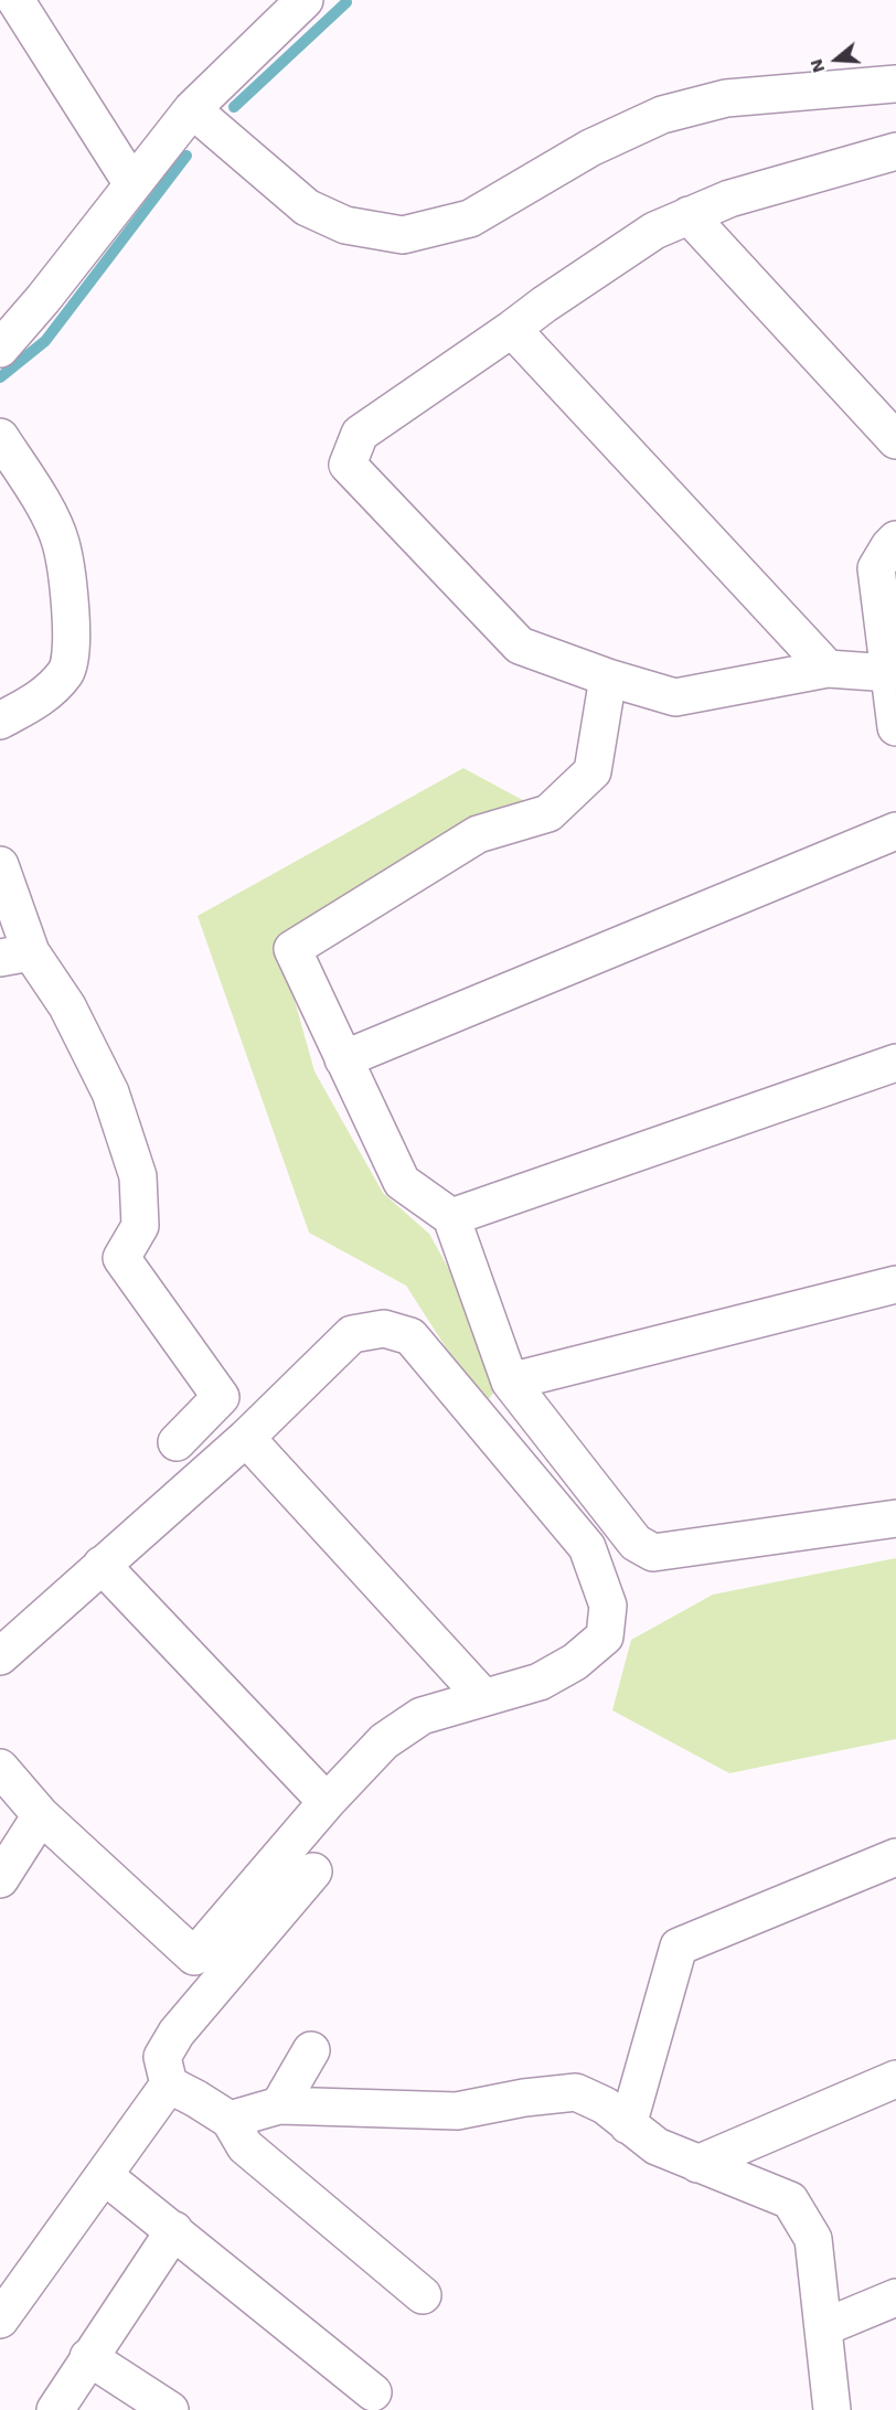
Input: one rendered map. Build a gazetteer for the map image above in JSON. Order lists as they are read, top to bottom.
{
  "north": "left"
}
